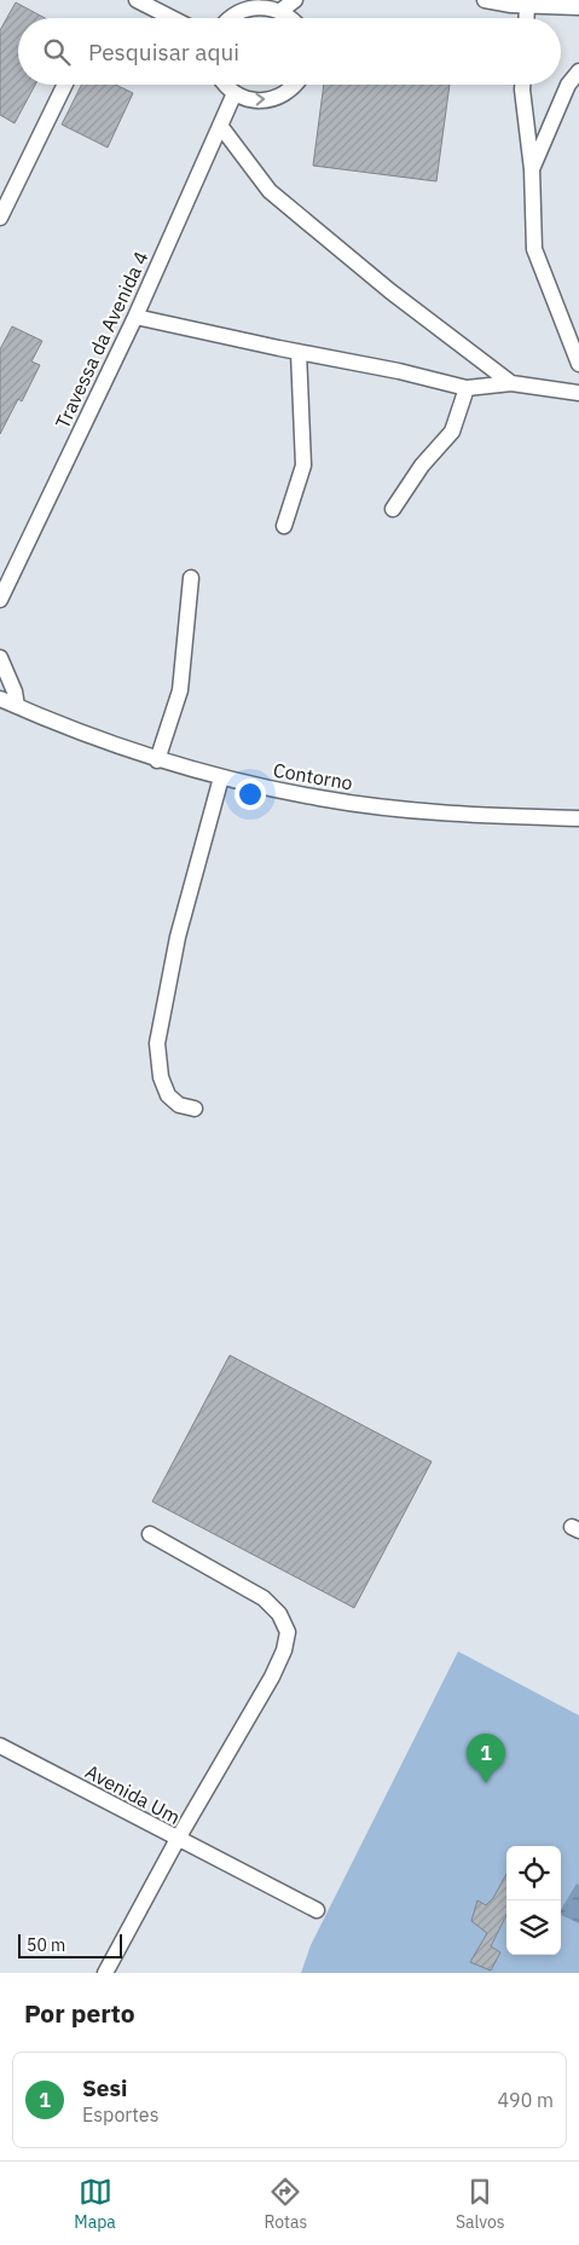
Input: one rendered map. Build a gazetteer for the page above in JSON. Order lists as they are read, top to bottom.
{
  "streets": {
    "street": ["Travessa da Avenida 4", "Contorno", "Avenida Um"]
  },
  "scale_bar": "50 m",
  "page": {
    "search": "Pesquisar aqui",
    "pins": "1",
    "scale": "50 m",
    "heading": "Por perto",
    "list": [
      {
        "mark": "1",
        "name": "Sesi",
        "note": "Esportes",
        "value": "490 m"
      }
    ],
    "nav": ["Mapa", "Rotas", "Salvos"]
  }
}
